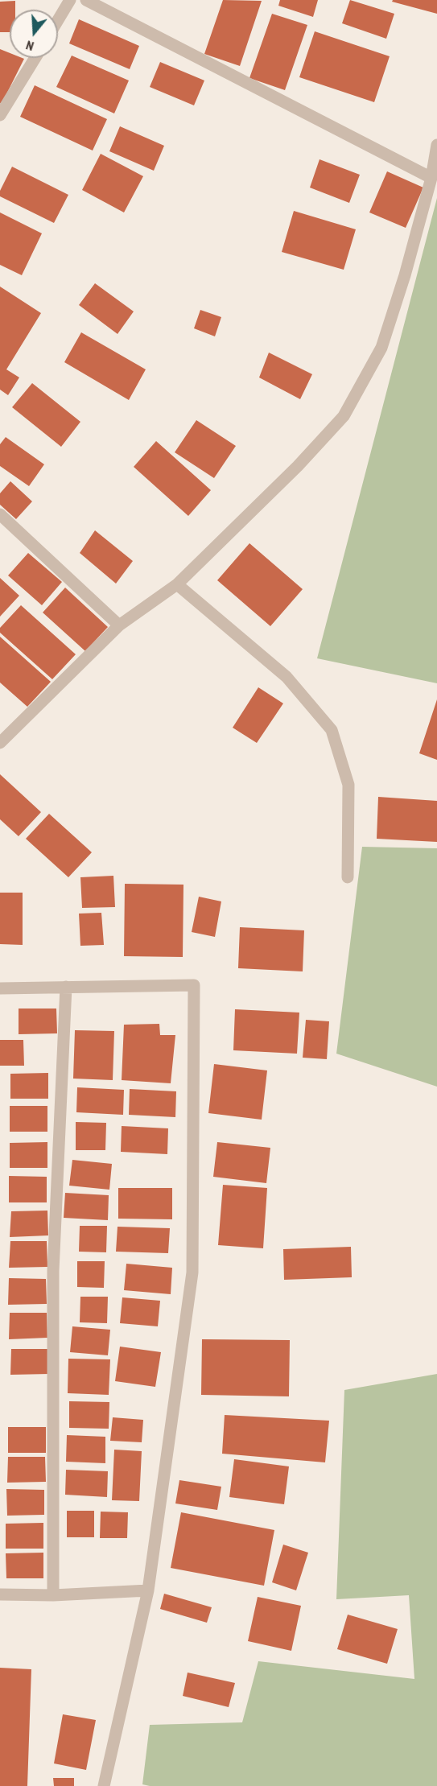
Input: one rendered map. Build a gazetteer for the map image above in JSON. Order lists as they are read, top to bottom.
{
  "north": "bottom"
}
